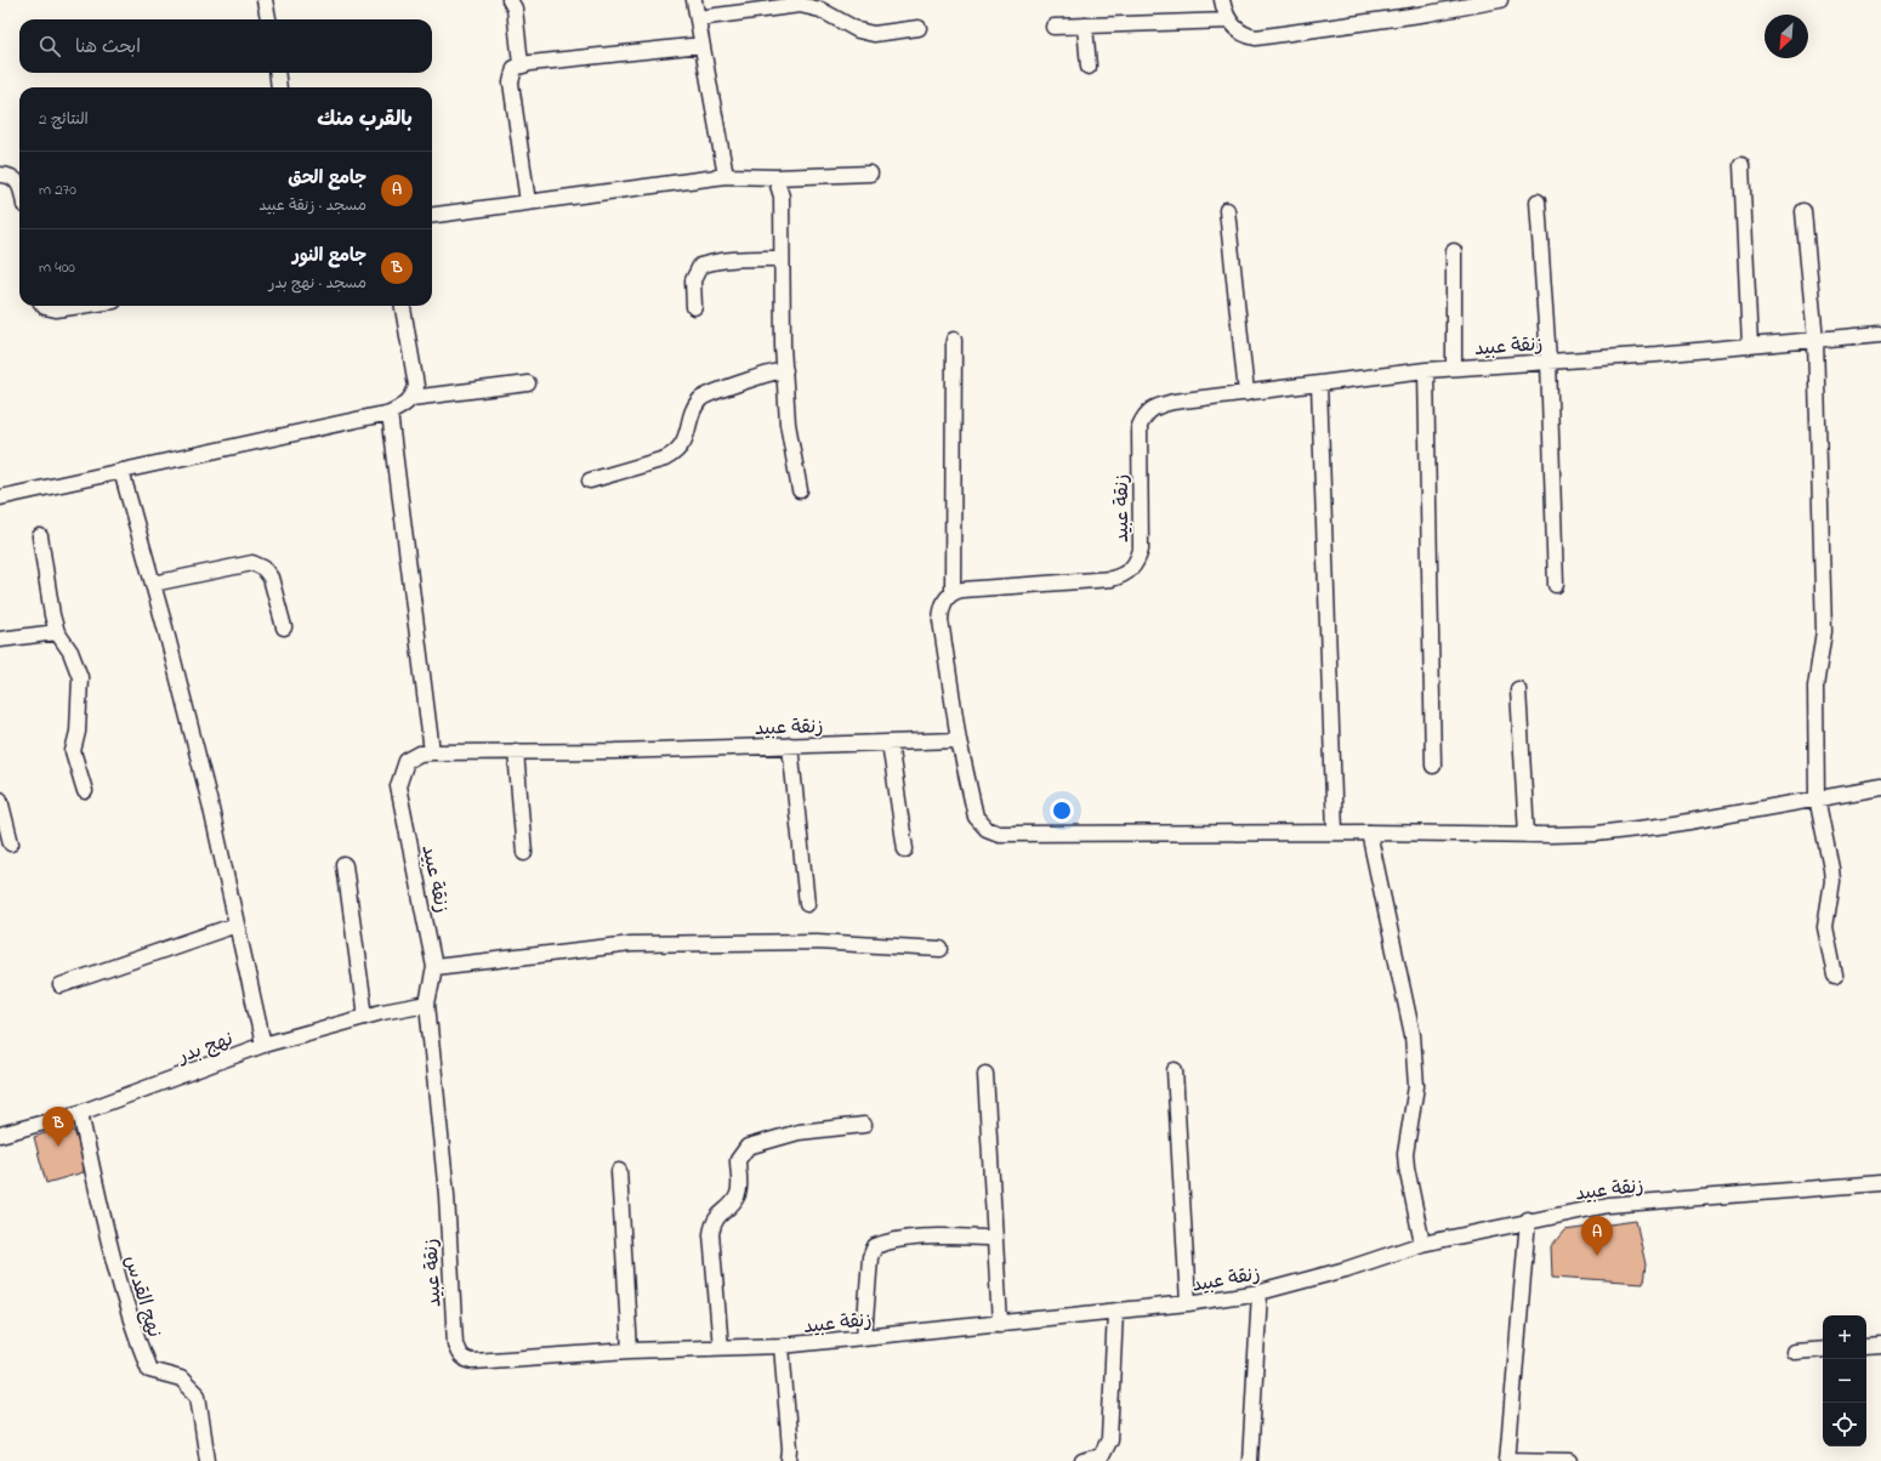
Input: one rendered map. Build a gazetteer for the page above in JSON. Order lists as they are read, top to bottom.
{
  "streets": {
    "street": ["زنقة عبيد", "نهج بدر", "نهج القدس"]
  },
  "crossings": [
    ["زنقة عبيد", "نهج بدر"],
    ["نهج بدر", "نهج القدس"]
  ],
  "north": "bottom left",
  "page": {
    "search": "ابحث هنا",
    "heading": ["بالقرب منك", "النتائج: 2"],
    "list": [
      {
        "mark": "A",
        "name": "جامع الحق",
        "note": "مسجد · زنقة عبيد",
        "value": "270 m"
      },
      {
        "mark": "B",
        "name": "جامع النور",
        "note": "مسجد · نهج بدر",
        "value": "400 m"
      }
    ],
    "pins": ["B", "A"],
    "map_buttons": ["+", "−"]
  }
}
